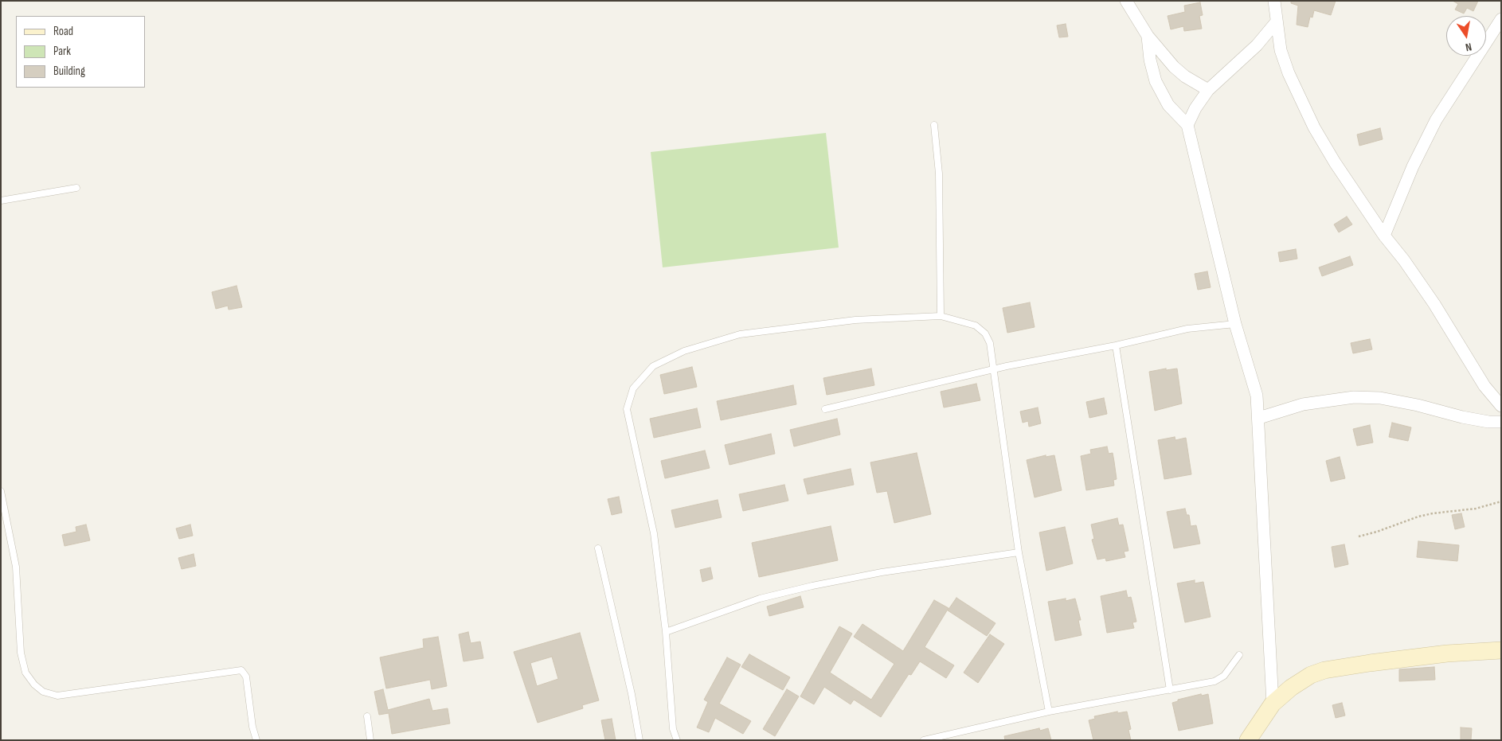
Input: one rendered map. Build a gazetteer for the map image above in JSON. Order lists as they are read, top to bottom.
{
  "legend": ["Road", "Park", "Building"],
  "north": "bottom"
}
